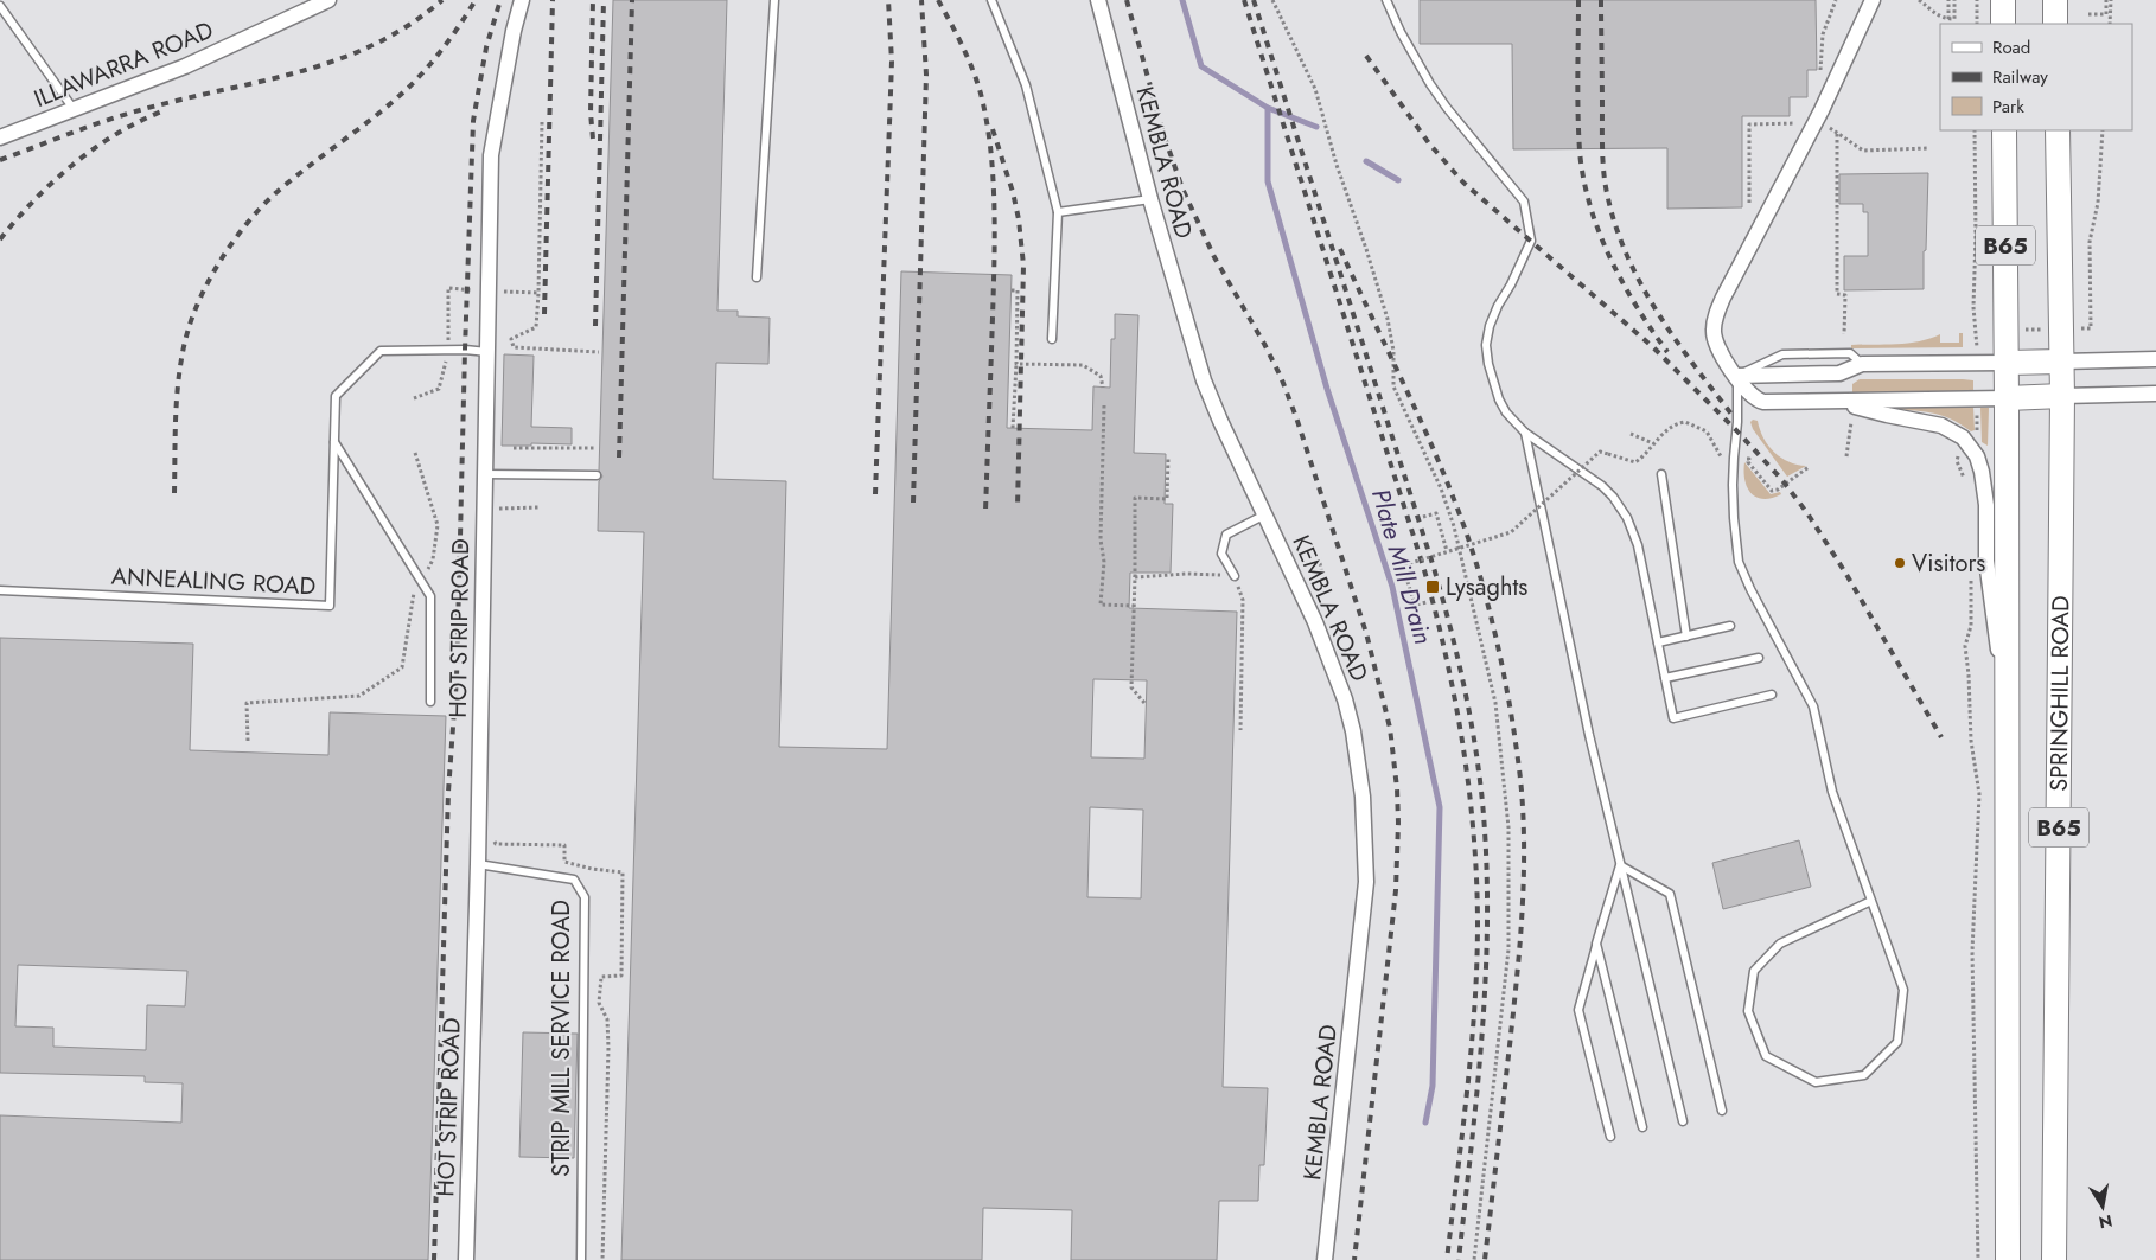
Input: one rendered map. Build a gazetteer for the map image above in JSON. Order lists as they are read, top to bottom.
{
  "streets": {
    "main road": ["B65", "SPRINGHILL ROAD"],
    "street": ["ILLAWARRA ROAD", "KEMBLA ROAD", "HOT STRIP ROAD"],
    "lane": ["ANNEALING ROAD", "STRIP MILL SERVICE ROAD"]
  },
  "crossings": [
    ["ANNEALING ROAD", "HOT STRIP ROAD"],
    ["HOT STRIP ROAD", "STRIP MILL SERVICE ROAD"]
  ],
  "water": ["Plate Mill Drain"],
  "places": {
    "other": ["Visitors"],
    "transit": ["Lysaghts"]
  },
  "legend": ["Road", "Railway", "Park"],
  "north": "bottom"
}
